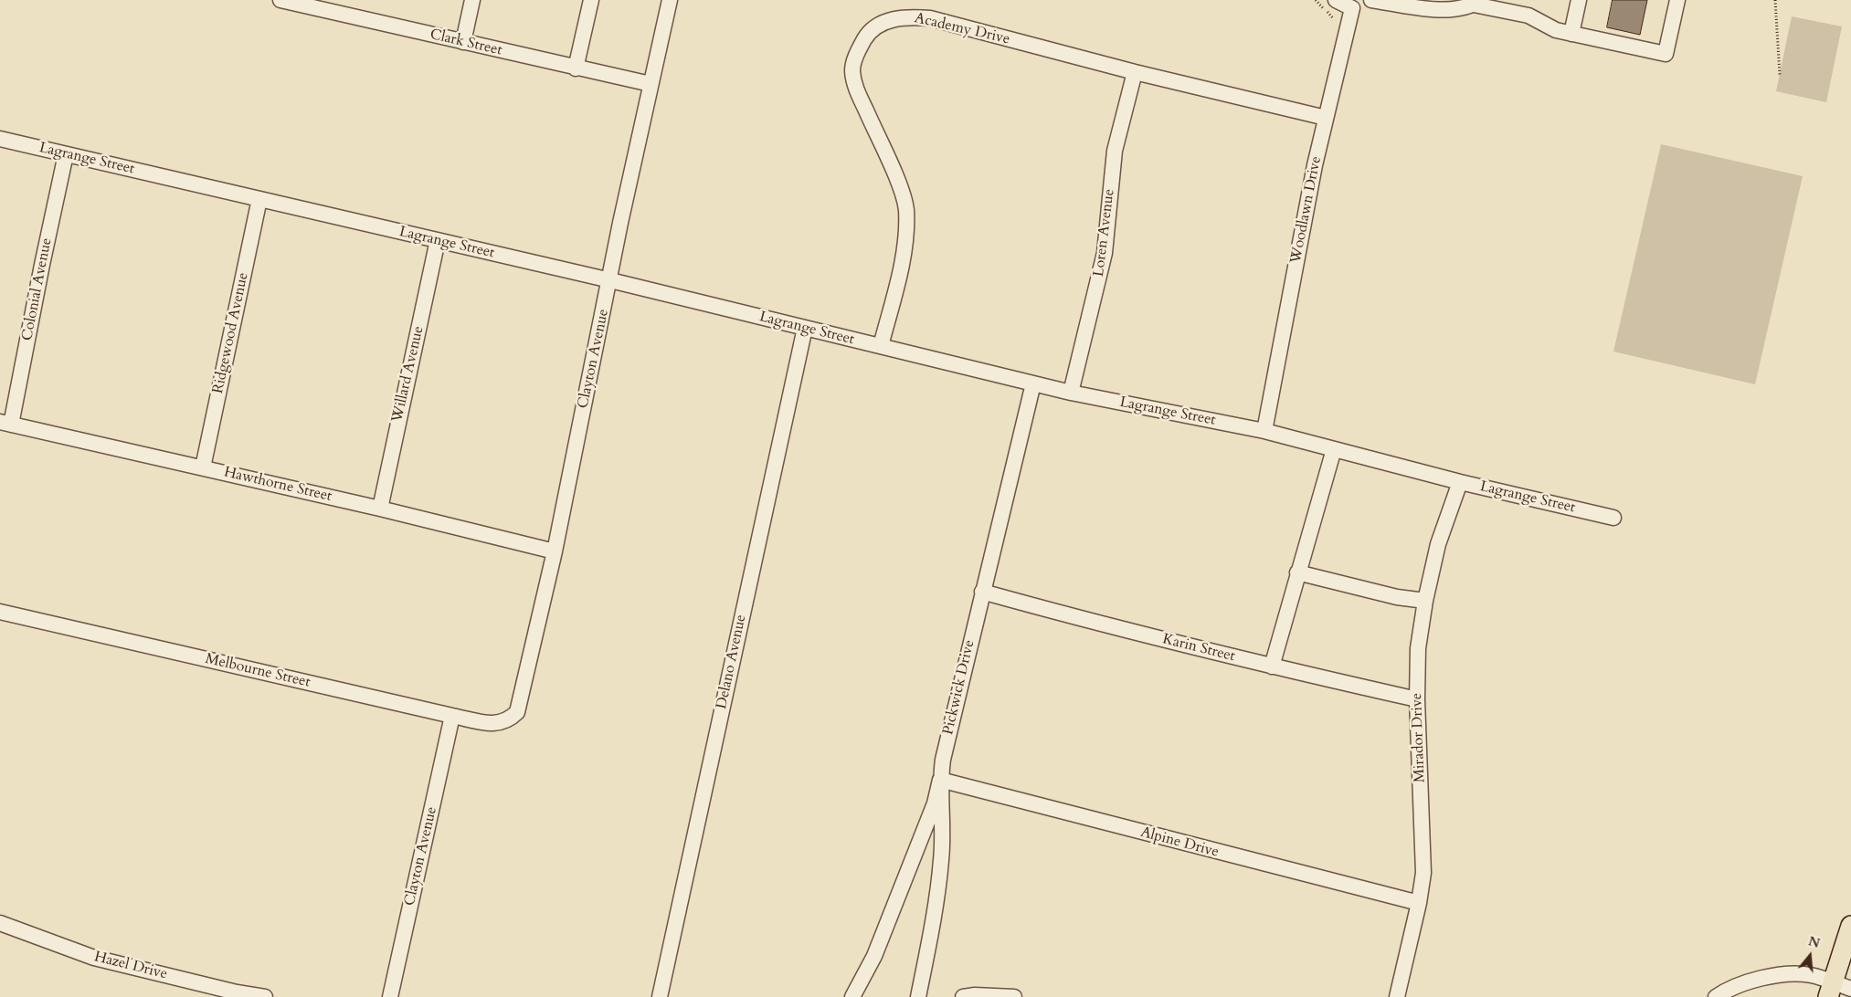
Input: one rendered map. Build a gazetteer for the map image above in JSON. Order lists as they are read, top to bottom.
{
  "streets": {
    "street": [
      "Academy Drive",
      "Clark Street",
      "Lagrange Street",
      "Woodlawn Drive",
      "Loren Avenue",
      "Colonial Avenue",
      "Ridgewood Avenue",
      "Clayton Avenue",
      "Willard Avenue",
      "Hawthorne Street",
      "Karin Street",
      "Delano Avenue",
      "Melbourne Street",
      "Pickwick Drive",
      "Mirador Drive",
      "Alpine Drive",
      "Hazel Drive"
    ]
  },
  "crossings": [
    ["Academy Drive", "Lagrange Street"],
    ["Academy Drive", "Woodlawn Drive"],
    ["Academy Drive", "Loren Avenue"],
    ["Clark Street", "Clayton Avenue"],
    ["Lagrange Street", "Woodlawn Drive"],
    ["Lagrange Street", "Loren Avenue"],
    ["Lagrange Street", "Colonial Avenue"],
    ["Lagrange Street", "Ridgewood Avenue"],
    ["Lagrange Street", "Clayton Avenue"],
    ["Lagrange Street", "Willard Avenue"],
    ["Lagrange Street", "Delano Avenue"],
    ["Lagrange Street", "Pickwick Drive"],
    ["Lagrange Street", "Mirador Drive"],
    ["Colonial Avenue", "Hawthorne Street"],
    ["Ridgewood Avenue", "Hawthorne Street"],
    ["Clayton Avenue", "Hawthorne Street"],
    ["Clayton Avenue", "Melbourne Street"],
    ["Willard Avenue", "Hawthorne Street"],
    ["Karin Street", "Pickwick Drive"],
    ["Karin Street", "Mirador Drive"],
    ["Pickwick Drive", "Alpine Drive"],
    ["Mirador Drive", "Alpine Drive"]
  ],
  "north": "top"
}
